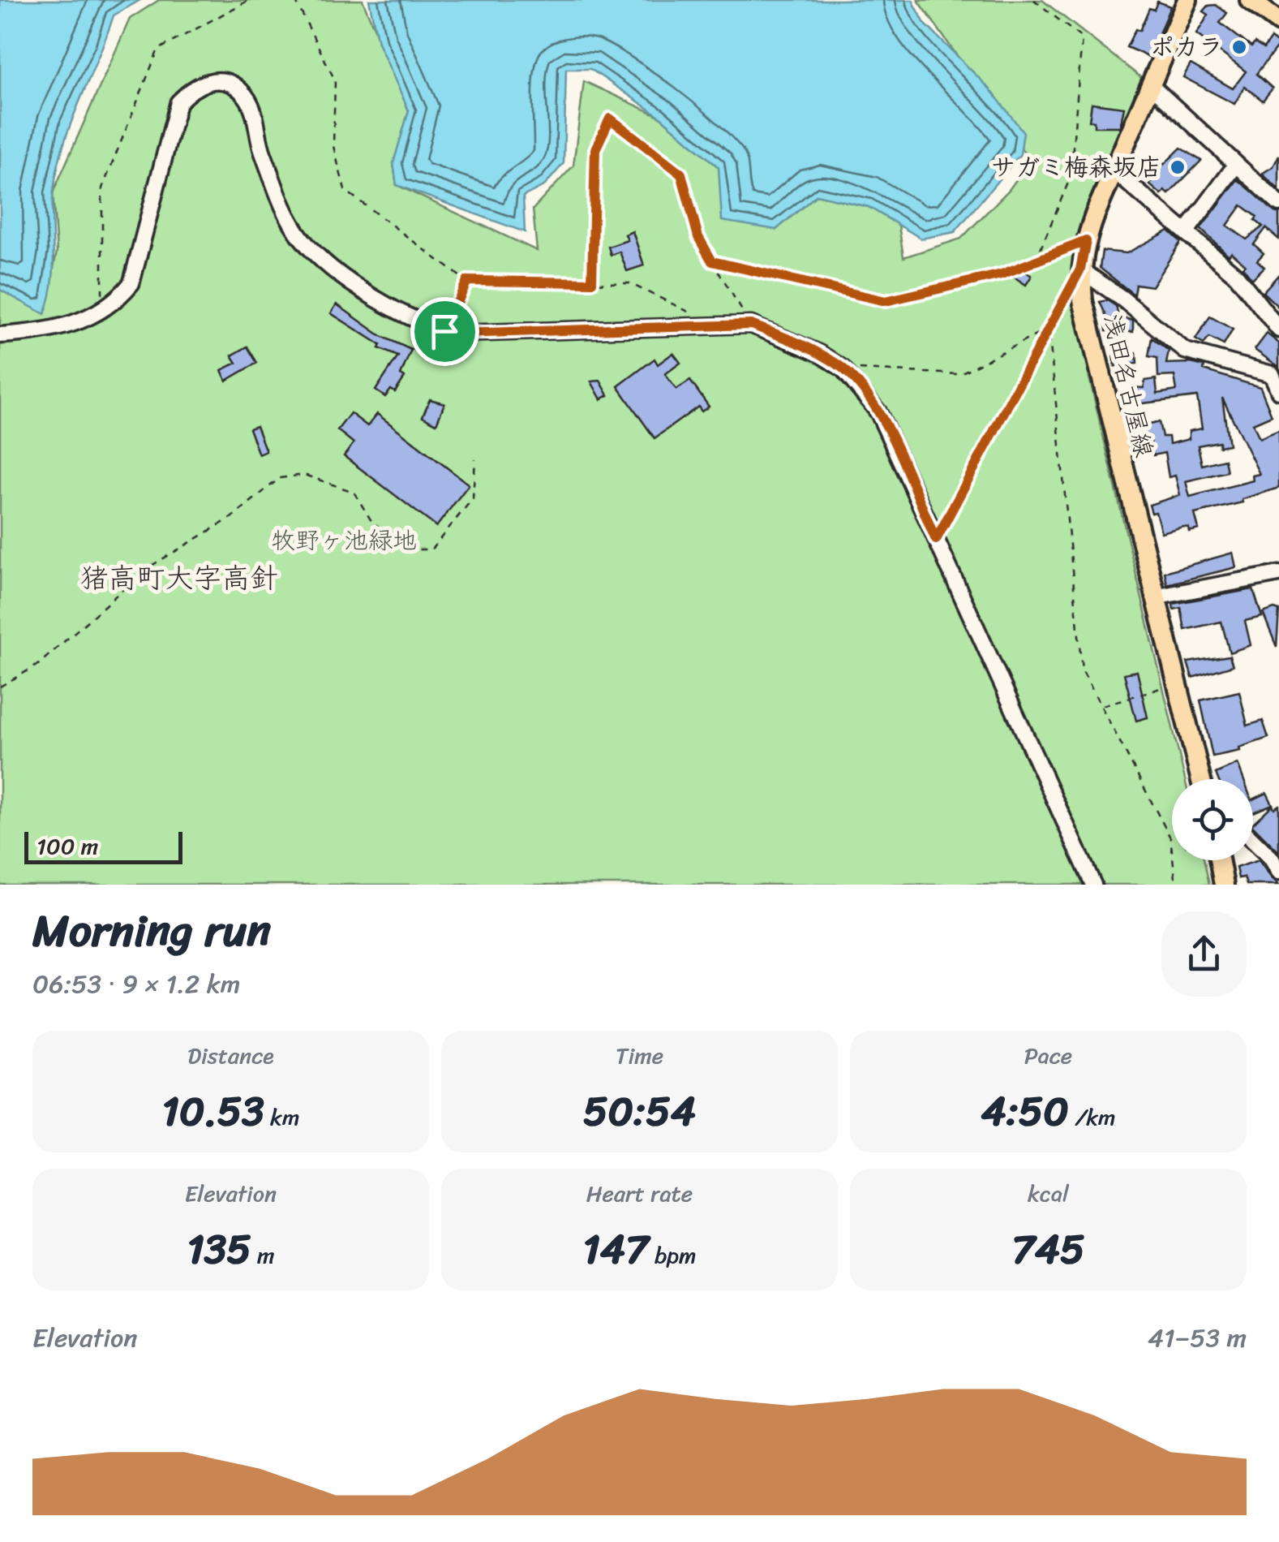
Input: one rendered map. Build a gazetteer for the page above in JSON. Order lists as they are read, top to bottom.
{
  "streets": {
    "main road": ["浅田名古屋線"]
  },
  "districts": ["猪高町大字高針"],
  "parks": ["牧野ヶ池緑地"],
  "places": ["ポカラ", "サガミ梅森坂店"],
  "scale_bar": "100 m",
  "page": {
    "scale": "100 m",
    "heading": ["Morning run", "06:53 · 9 × 1.2 km"],
    "stats": [
      ["Distance", "10.53 km"],
      ["Time", "50:54"],
      ["Pace", "4:50 /km"],
      ["Elevation", "135 m"],
      ["Heart rate", "147 bpm"],
      ["kcal", "745"]
    ],
    "chart": ["Elevation", "41–53 m"]
  }
}
